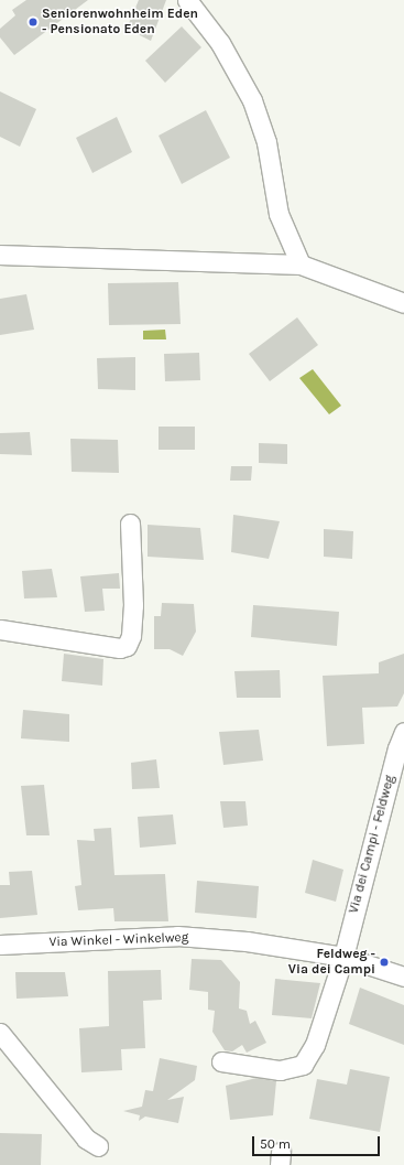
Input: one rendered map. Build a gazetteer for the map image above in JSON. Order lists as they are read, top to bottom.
{
  "streets": {
    "street": ["Via dei Campi - Feldweg", "Via Winkel - Winkelweg"]
  },
  "crossings": [
    ["Via dei Campi - Feldweg", "Via Winkel - Winkelweg"]
  ],
  "places": ["Seniorenwohnheim Eden - Pensionato Eden", "Feldweg - Via dei Campi"],
  "scale_bar": "50 m"
}
